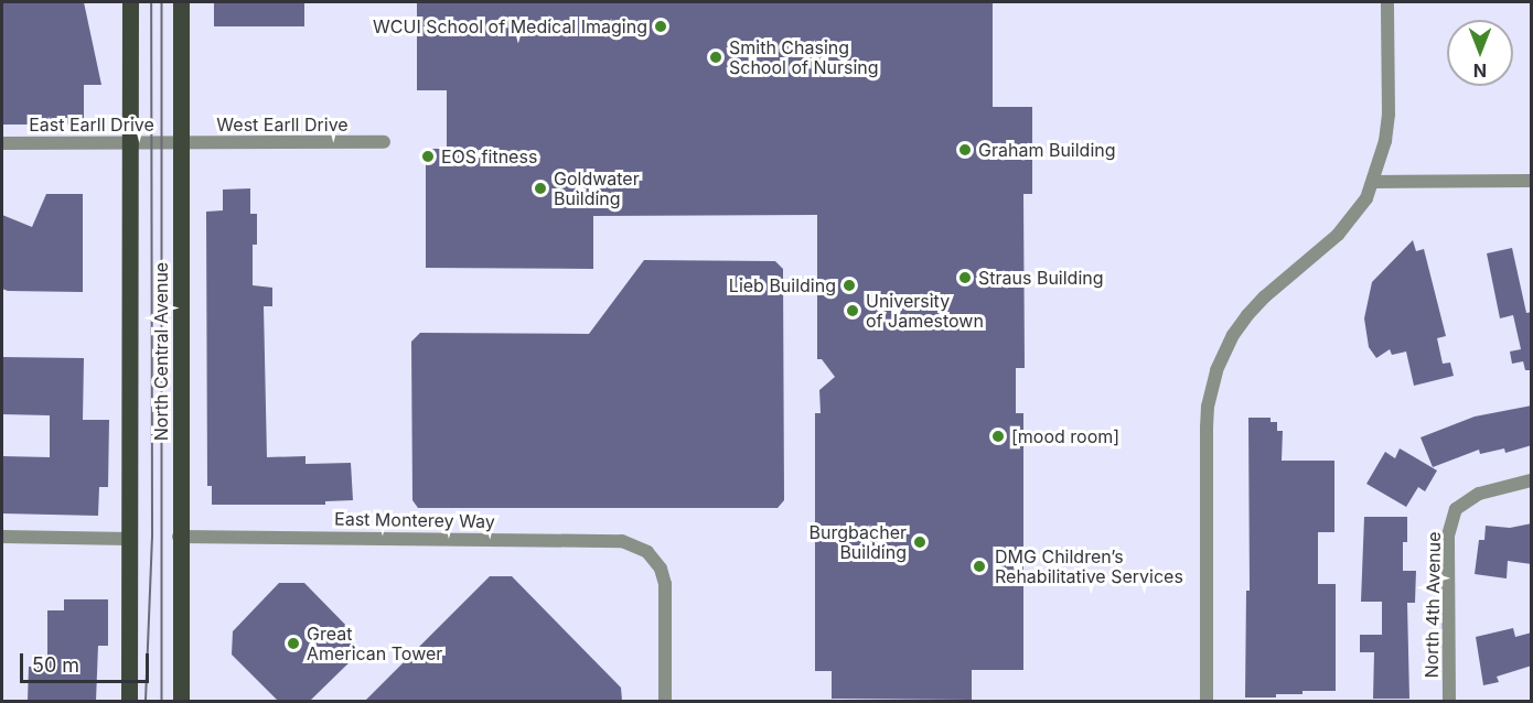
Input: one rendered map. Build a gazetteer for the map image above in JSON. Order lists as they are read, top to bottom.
{
  "streets": {
    "main road": ["North Central Avenue"],
    "street": [
      "East Earll Drive",
      "West Earll Drive",
      "East Monterey Way",
      "North 4th Avenue"
    ]
  },
  "crossings": [
    ["East Earll Drive", "West Earll Drive"],
    ["East Earll Drive", "North Central Avenue"],
    ["West Earll Drive", "North Central Avenue"],
    ["North Central Avenue", "East Monterey Way"]
  ],
  "places": [
    "WCUI School of Medical Imaging",
    "Smith Chasing School of Nursing",
    "Graham Building",
    "EOS fitness",
    "Goldwater Building",
    "Straus Building",
    "Lieb Building",
    "University of Jamestown",
    "[mood room]",
    "Burgbacher Building",
    "DMG Children’s Rehabilitative Services",
    "Great American Tower"
  ],
  "scale_bar": "50 m",
  "north": "bottom"
}
